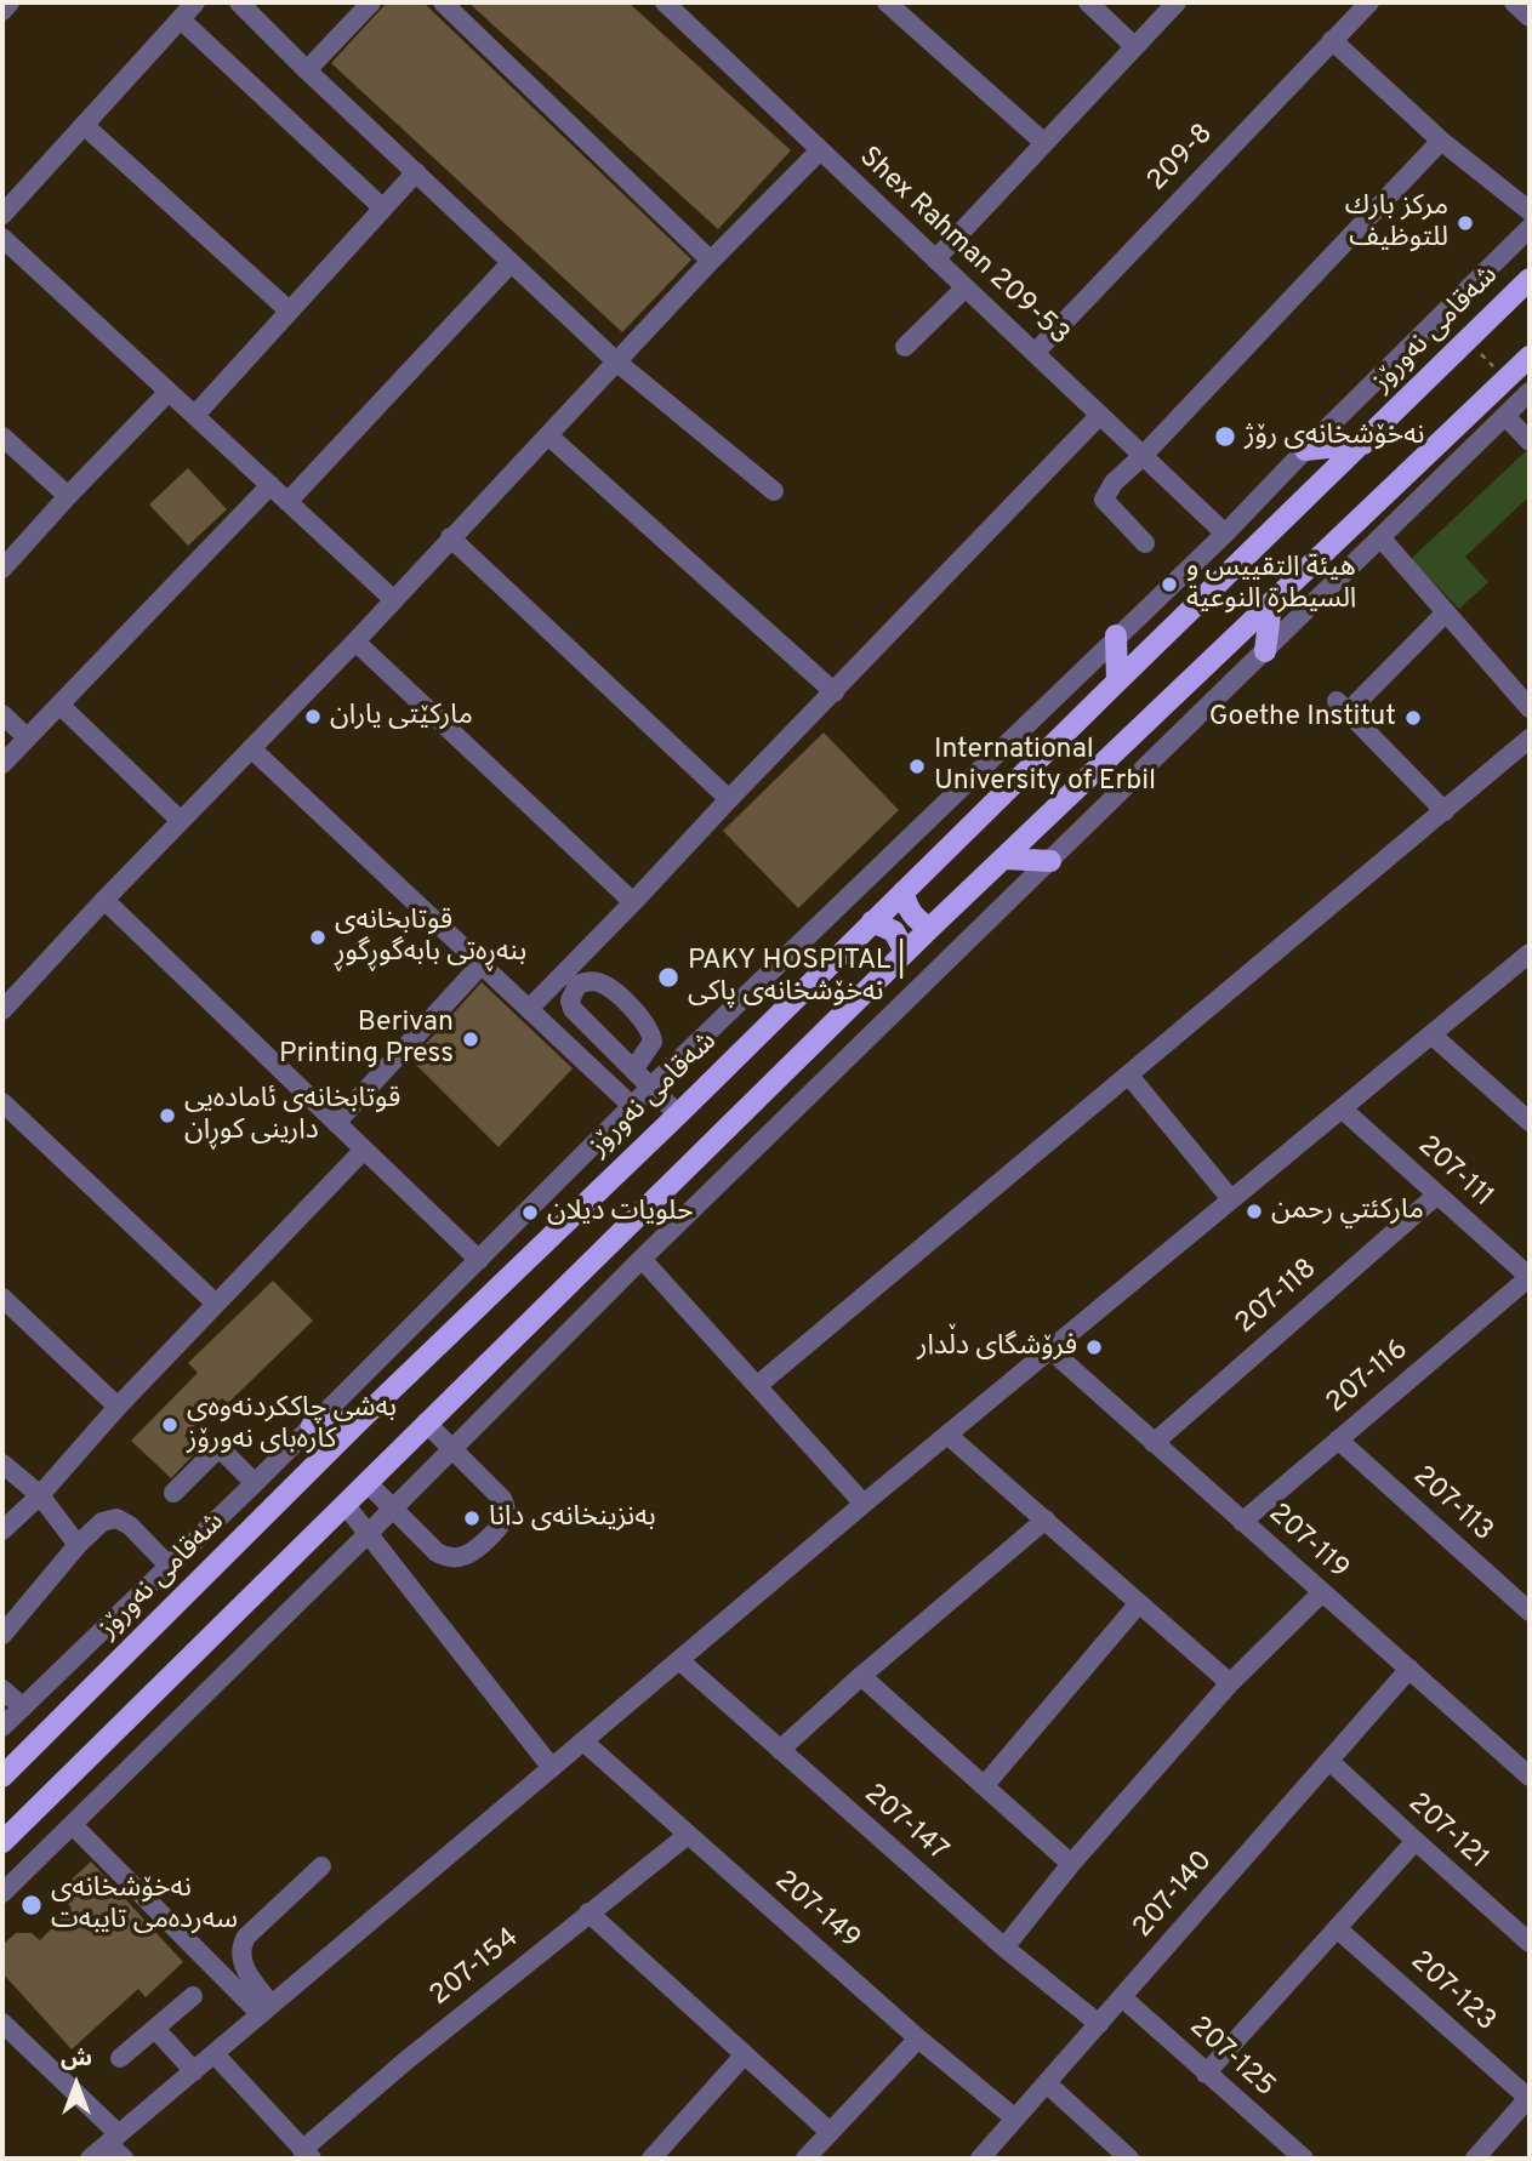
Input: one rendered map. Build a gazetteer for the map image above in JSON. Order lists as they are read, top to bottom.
{
  "streets": {
    "main road": ["شەقامی نەورۆز"],
    "street": [
      "209-8",
      "Shex Rahman 209-53",
      "207-111",
      "207-118",
      "207-116",
      "207-113",
      "207-119",
      "207-147",
      "207-121",
      "207-140",
      "207-149",
      "207-154",
      "207-123",
      "207-125"
    ]
  },
  "crossings": [
    ["209-8", "Shex Rahman 209-53"],
    ["207-111", "207-118"],
    ["207-111", "207-116"],
    ["207-118", "207-119"],
    ["207-116", "207-113"],
    ["207-116", "207-119"],
    ["207-119", "207-140"],
    ["207-147", "207-140"],
    ["207-121", "207-140"],
    ["207-140", "207-149"],
    ["207-140", "207-125"],
    ["207-149", "207-154"]
  ],
  "places": [
    "مركز بارك للتوظيف",
    "نەخۆشخانەی رۆژ",
    "هيئة التقييس و السيطرة النوعية",
    "مارکێتی یاران",
    "Goethe Institut",
    "International University of Erbil",
    "قوتابخانەی بنەڕەتی بابەگوڕگوڕ",
    "PAKY HOSPITAL | نەخۆشخانەی پاکی",
    "Berivan Printing Press",
    "قوتابخانەی ئامادەیی دارینی کوڕان",
    "ماركئتي رحمن",
    "حلويات ديلان",
    "فرۆشگای دڵدار",
    "به‌شی چاككردنه‌وه‌ی كاره‌بای نه‌ورۆز",
    "بەنزینخانەی دانا",
    "نەخۆشخانەی سەردەمی تایبەت"
  ],
  "north": "top"
}
